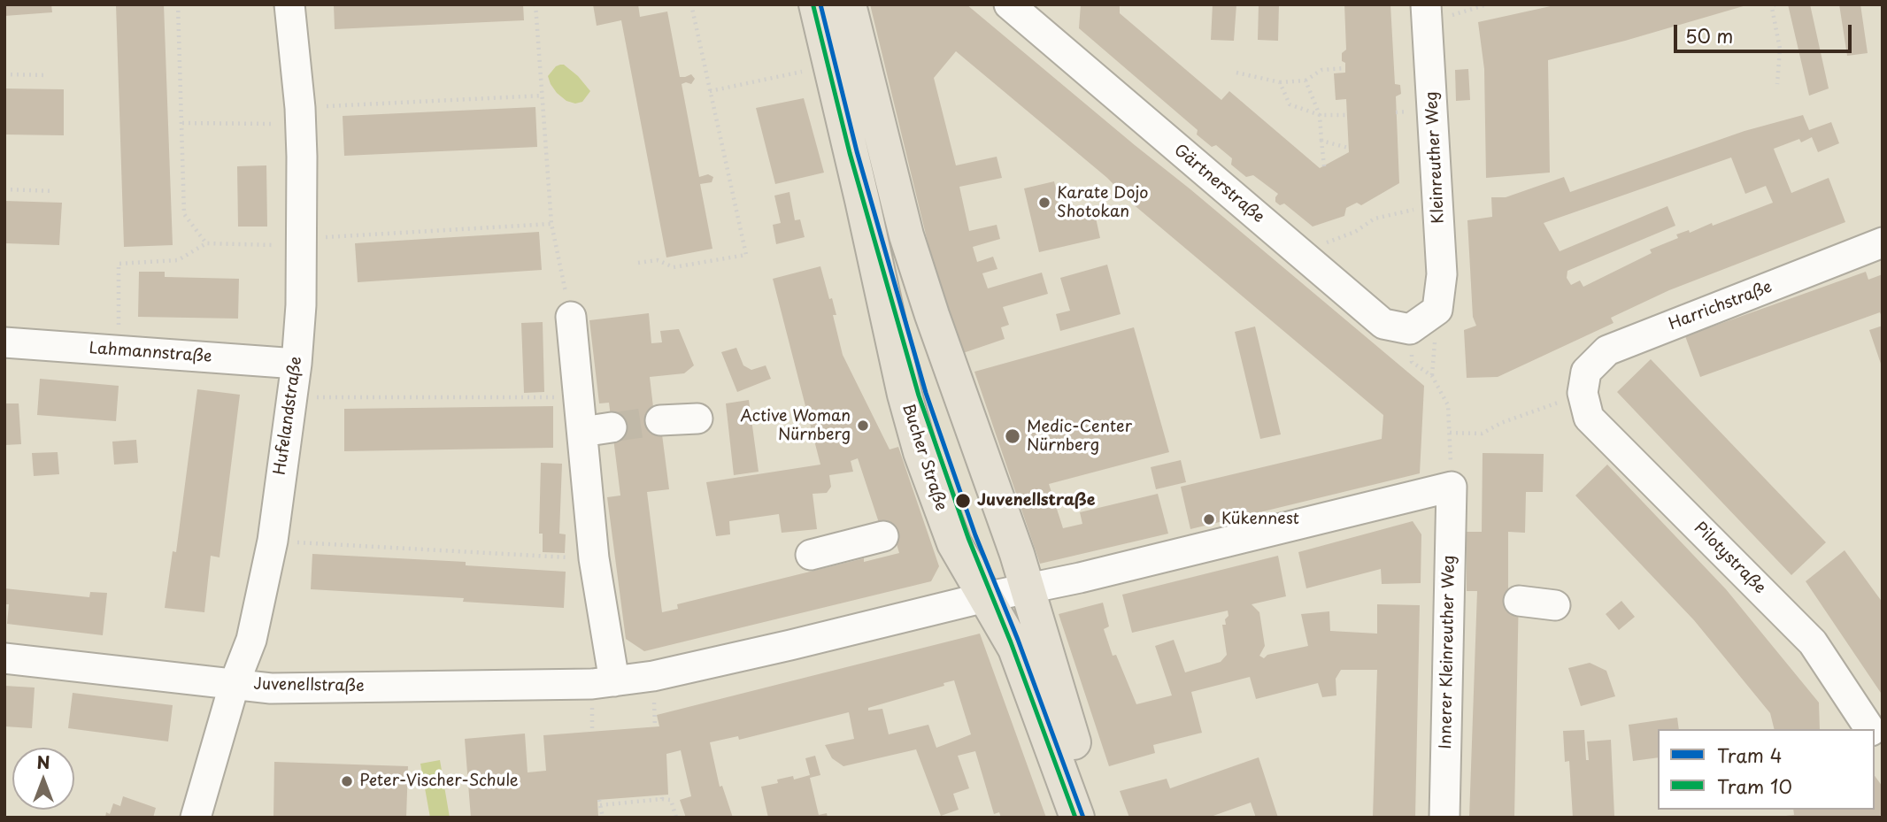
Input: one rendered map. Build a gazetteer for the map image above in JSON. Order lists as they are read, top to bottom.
{
  "streets": {
    "main road": ["Bucher Straße"],
    "street": [
      "Kleinreuther Weg",
      "Gärtnerstraße",
      "Harrichstraße",
      "Lahmannstraße",
      "Hufelandstraße",
      "Pilotystraße",
      "Innerer Kleinreuther Weg",
      "Juvenellstraße"
    ]
  },
  "crossings": [
    ["Kleinreuther Weg", "Gärtnerstraße"],
    ["Harrichstraße", "Pilotystraße"],
    ["Lahmannstraße", "Hufelandstraße"],
    ["Hufelandstraße", "Juvenellstraße"],
    ["Bucher Straße", "Juvenellstraße"],
    ["Innerer Kleinreuther Weg", "Juvenellstraße"]
  ],
  "places": [
    "Karate Dojo Shotokan",
    "Active Woman Nürnberg",
    "Medic-Center Nürnberg",
    "Juvenellstraße",
    "Kükennest",
    "Peter-Vischer-Schule"
  ],
  "lines": ["tram line 4", "tram line 10"],
  "legend": ["Tram 4", "Tram 10"],
  "scale_bar": "50 m",
  "north": "top"
}
